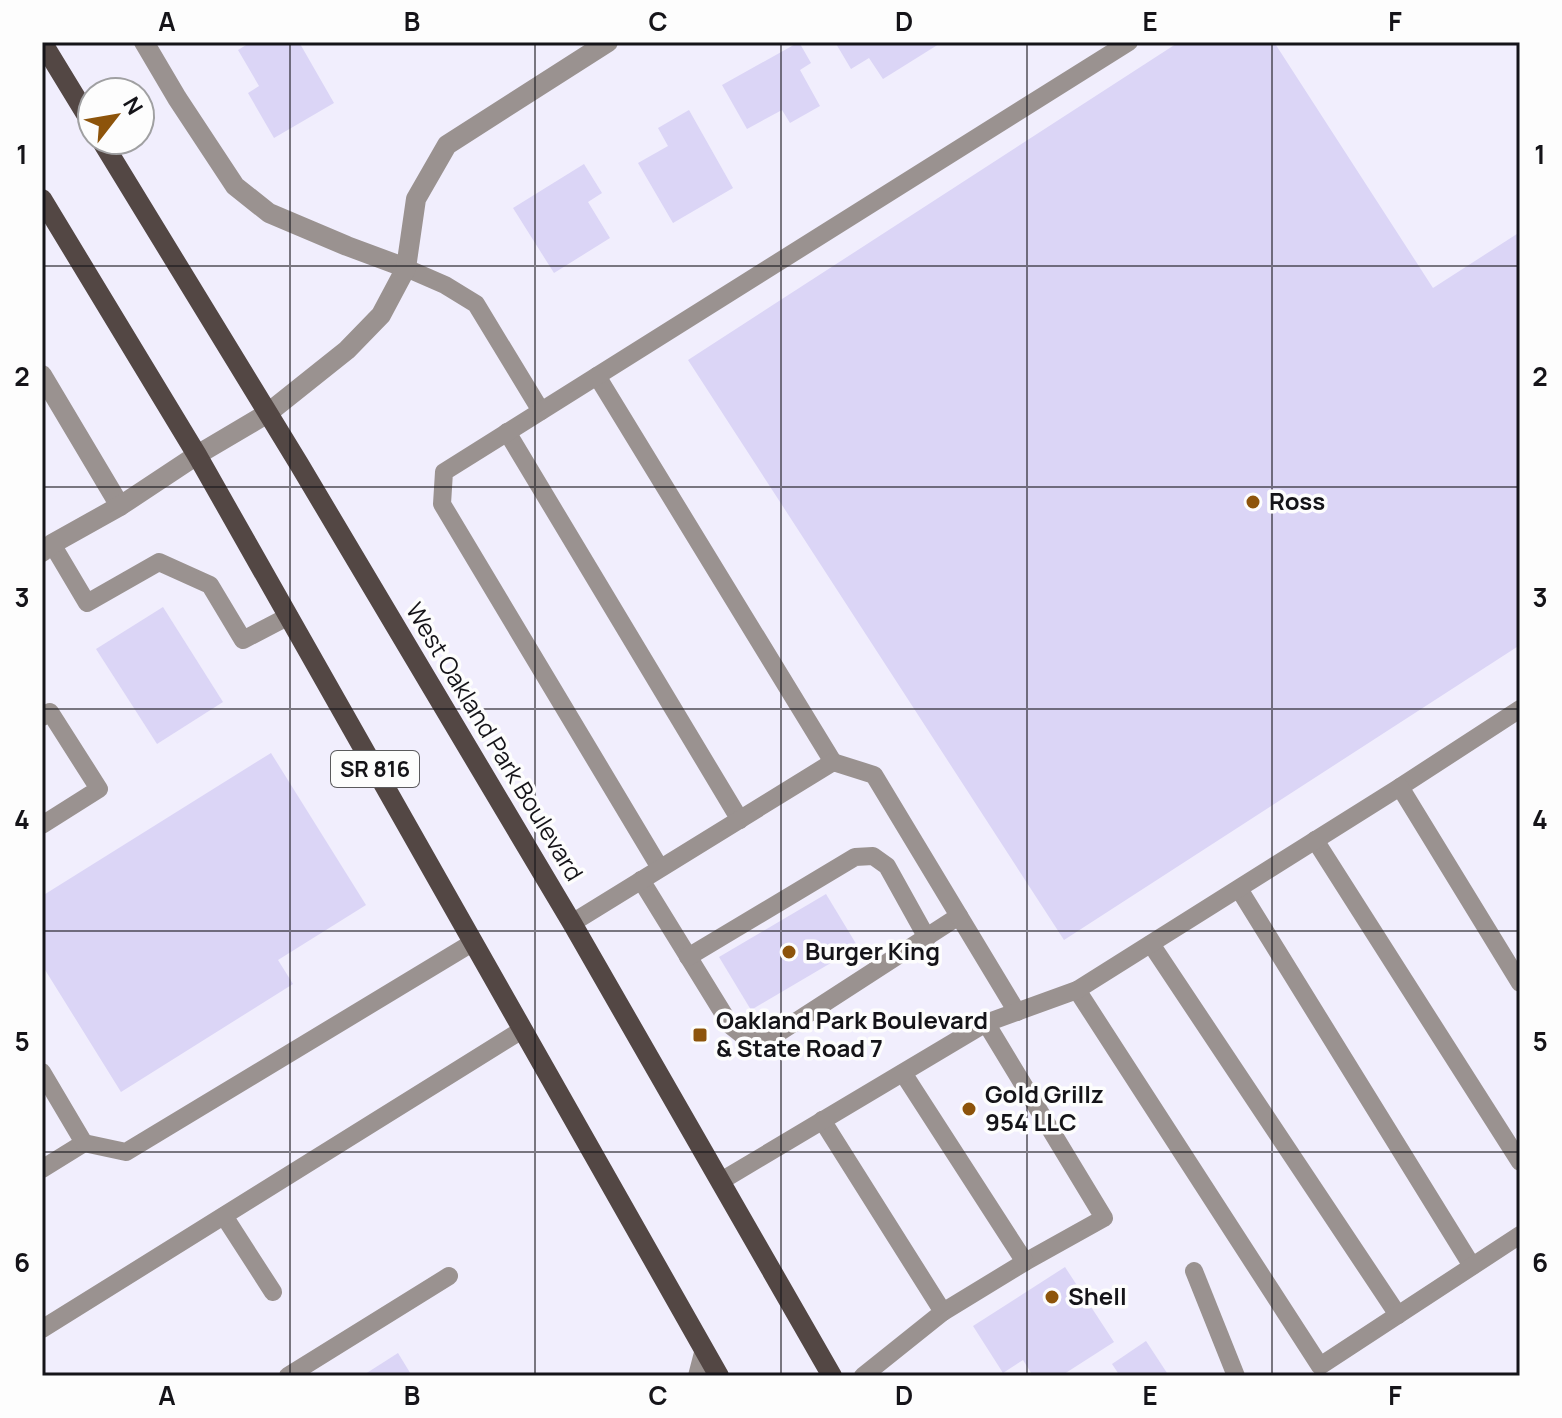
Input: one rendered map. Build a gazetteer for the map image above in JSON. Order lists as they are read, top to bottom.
{
  "streets": {
    "main road": ["West Oakland Park Boulevard", "SR 816"]
  },
  "places": {
    "other": [
      "Ross",
      "Burger King",
      "Gold Grillz 954 LLC",
      "Shell"
    ],
    "transit": ["Oakland Park Boulevard & State Road 7"]
  },
  "north": "top right",
  "grid": {
    "columns": [
      "A",
      "B",
      "C",
      "D",
      "E",
      "F"
    ],
    "rows": [
      "1",
      "2",
      "3",
      "4",
      "5",
      "6"
    ]
  }
}
